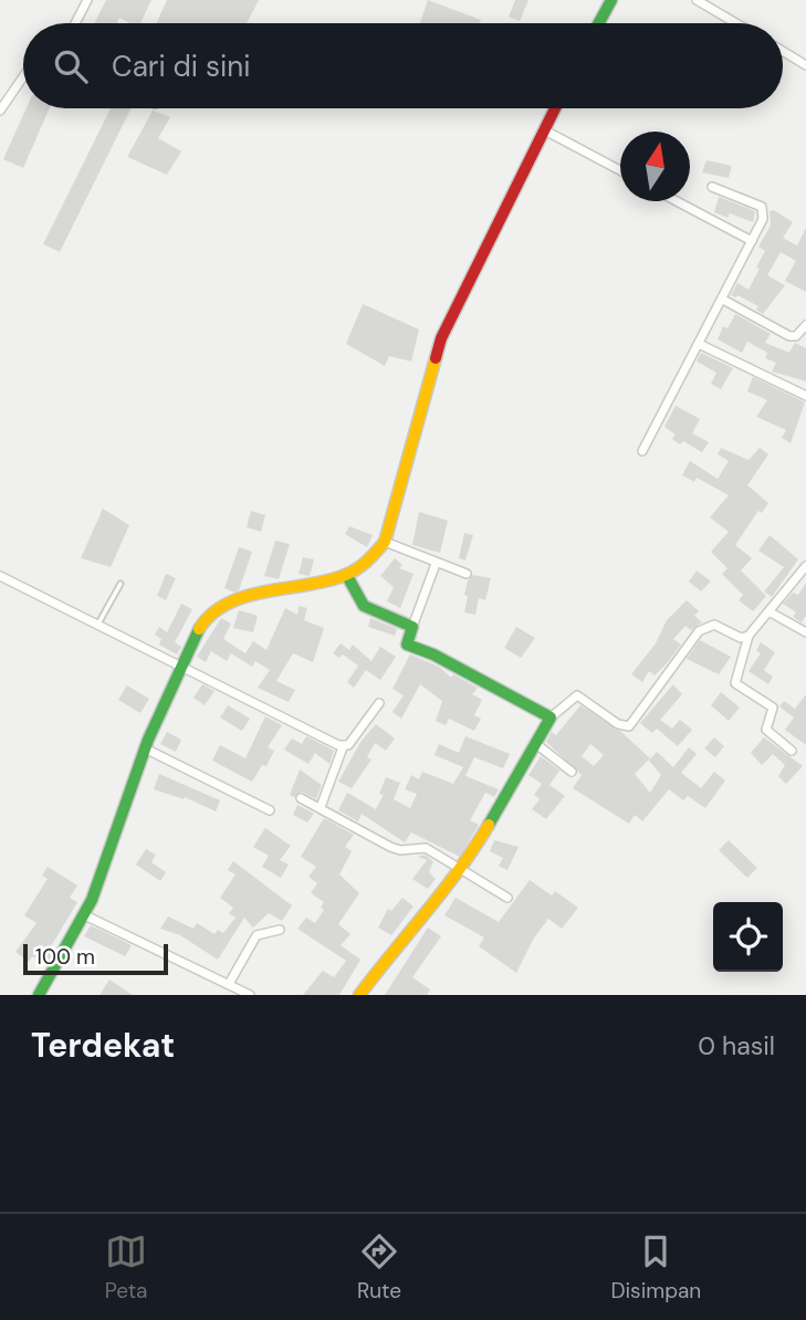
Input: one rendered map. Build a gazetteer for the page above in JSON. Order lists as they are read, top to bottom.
{
  "scale_bar": "100 m",
  "north": "top",
  "page": {
    "search": "Cari di sini",
    "scale": "100 m",
    "heading": ["Terdekat", "0 hasil"],
    "nav": ["Peta", "Rute", "Disimpan"]
  }
}
